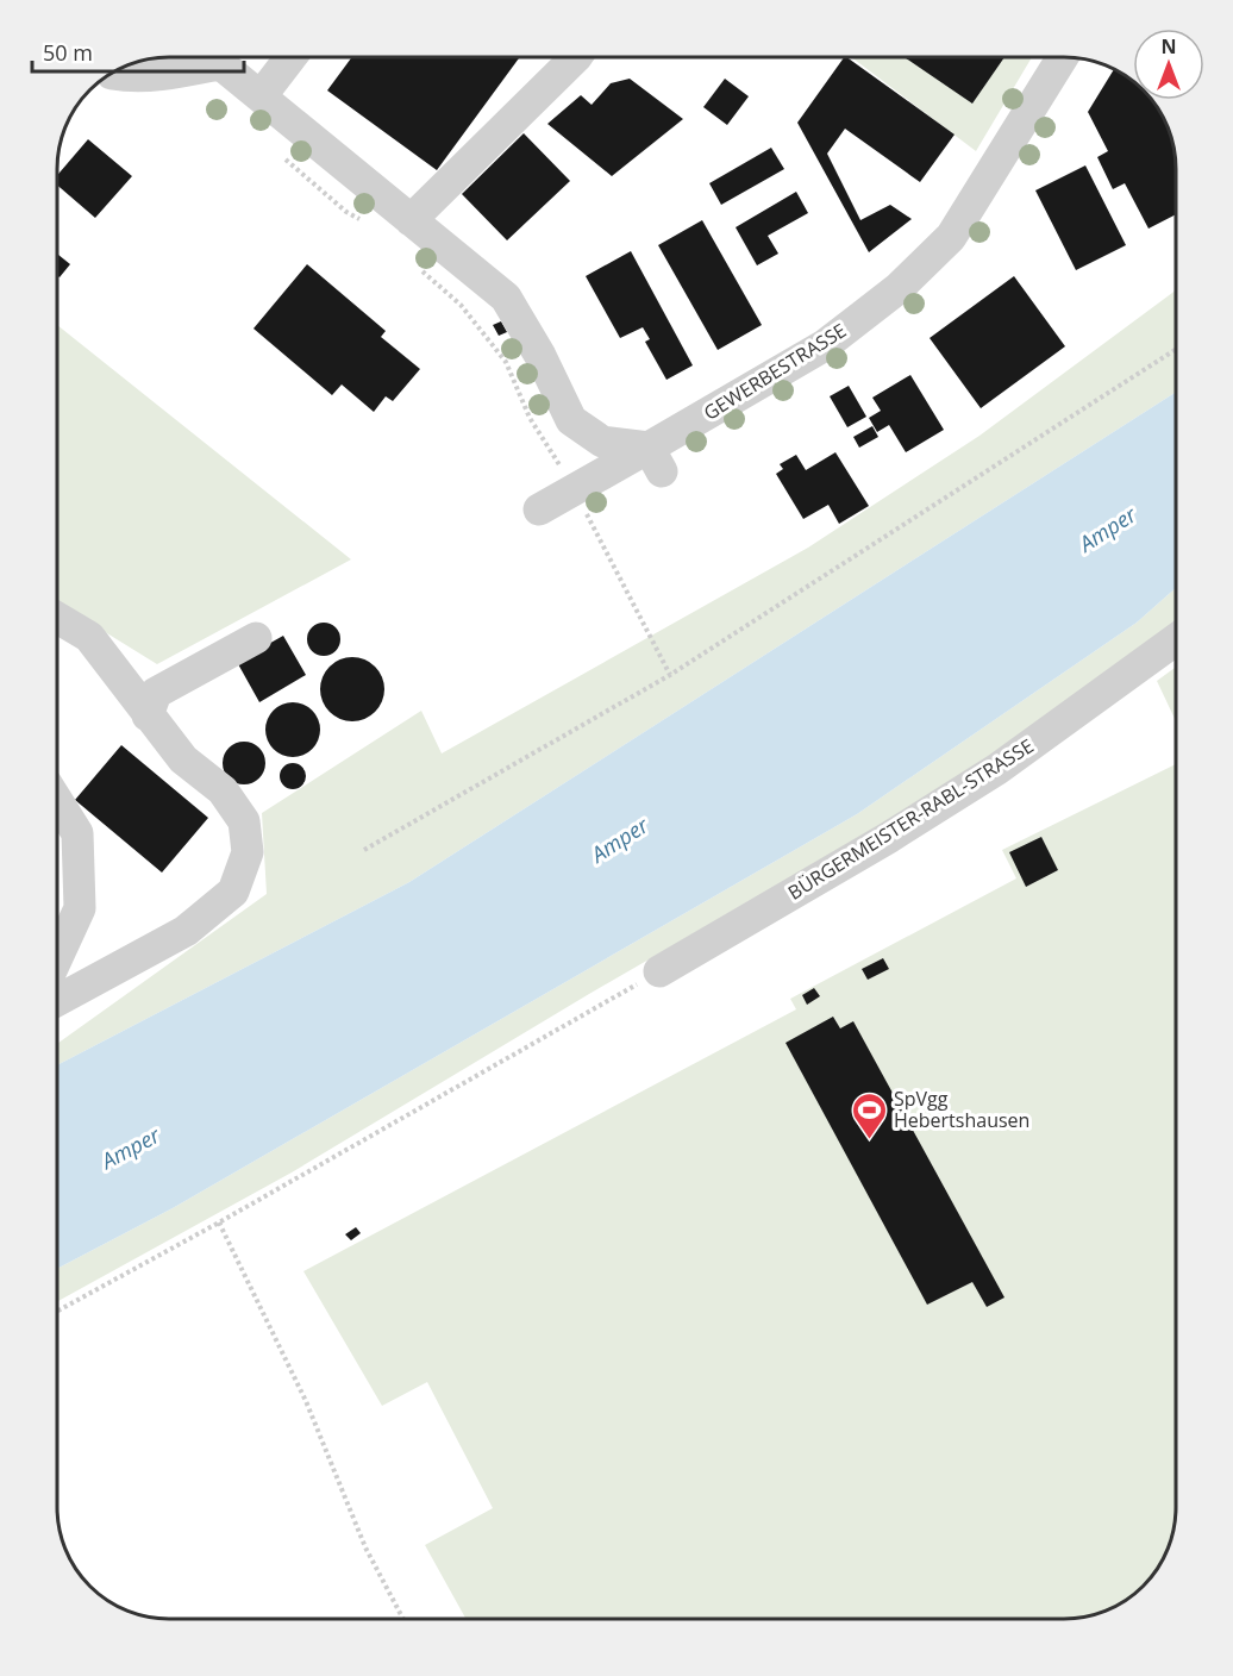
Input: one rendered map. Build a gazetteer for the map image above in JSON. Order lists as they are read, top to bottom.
{
  "streets": {
    "street": ["GEWERBESTRASSE", "BÜRGERMEISTER-RABL-STRASSE"]
  },
  "water": ["Amper"],
  "places": {
    "sports": ["SpVgg Hebertshausen"]
  },
  "scale_bar": "50 m",
  "north": "top"
}
